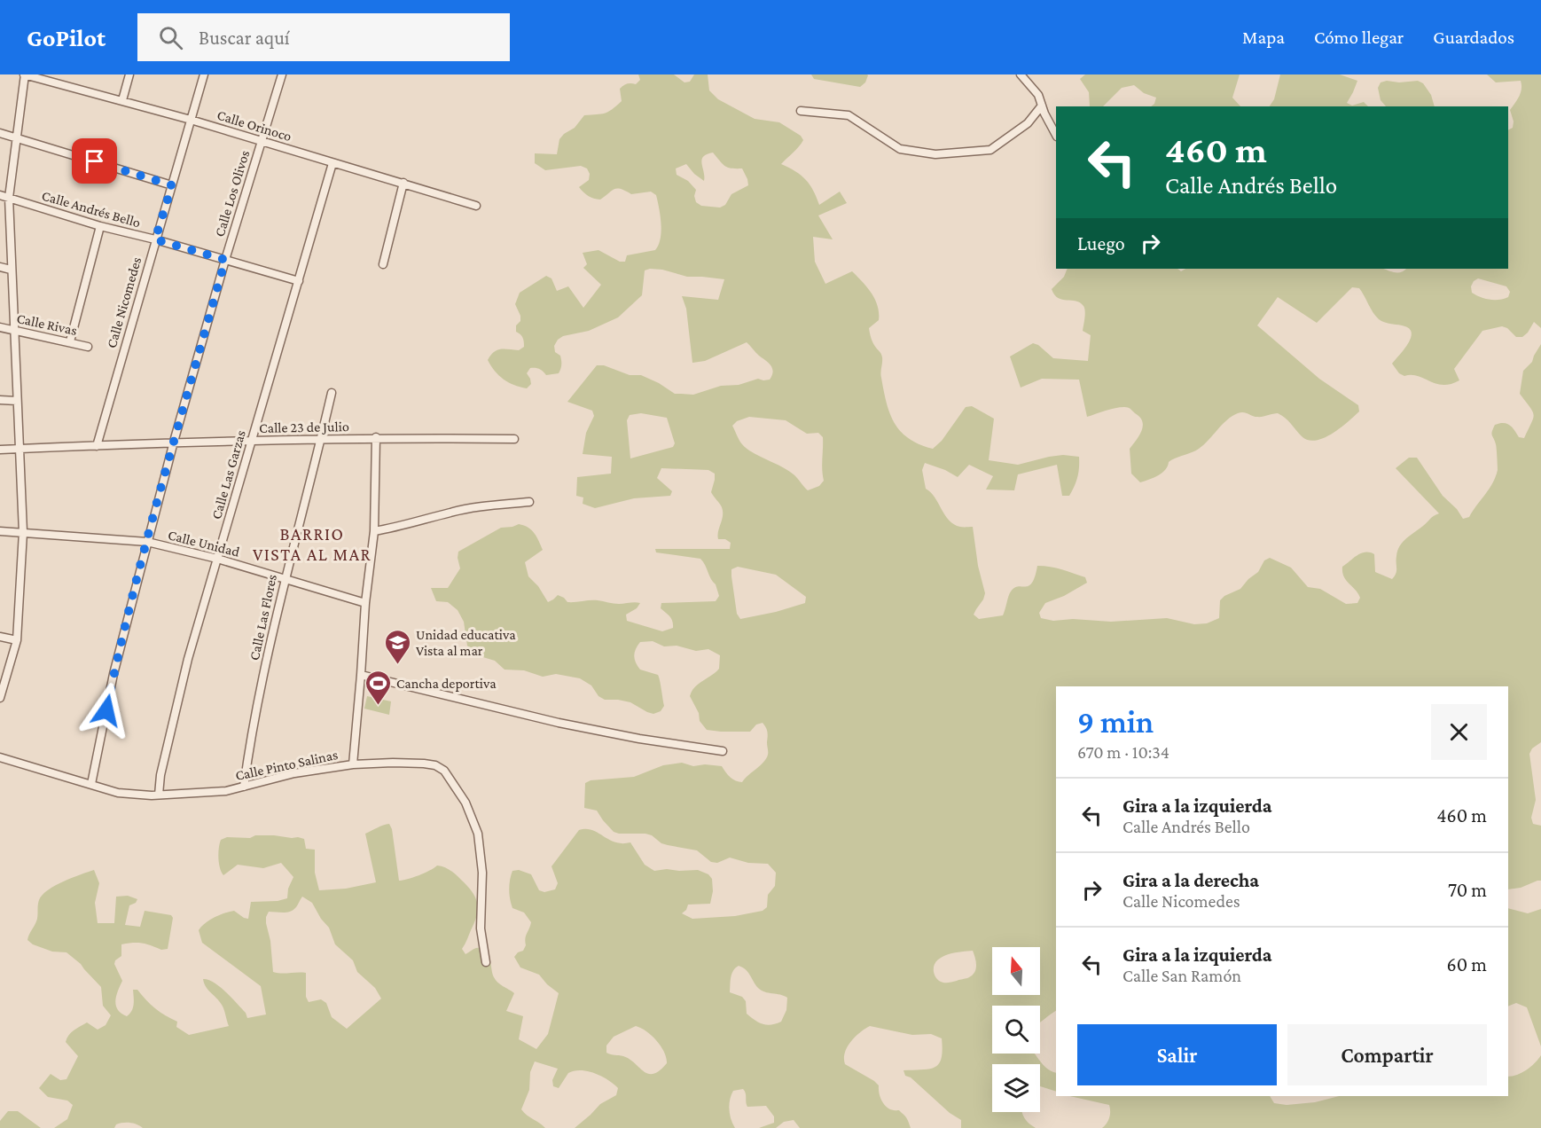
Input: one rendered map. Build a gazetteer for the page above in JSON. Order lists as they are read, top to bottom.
{
  "streets": {
    "street": [
      "Calle Orinoco",
      "Calle Los Olivos",
      "Calle Andrés Bello",
      "Calle Nicomedes",
      "Calle Rivas",
      "Calle 23 de Julio",
      "Calle Las Garzas",
      "Calle Unidad",
      "Calle Las Flores",
      "Calle Pinto Salinas"
    ]
  },
  "crossings": [
    ["Calle Orinoco", "Calle Los Olivos"],
    ["Calle Orinoco", "Calle Nicomedes"],
    ["Calle Orinoco", "Calle Las Garzas"],
    ["Calle Los Olivos", "Calle Andrés Bello"],
    ["Calle Los Olivos", "Calle 23 de Julio"],
    ["Calle Los Olivos", "Calle Unidad"],
    ["Calle Los Olivos", "Calle Pinto Salinas"],
    ["Calle Andrés Bello", "Calle Nicomedes"],
    ["Calle Andrés Bello", "Calle Las Garzas"],
    ["Calle Nicomedes", "Calle 23 de Julio"],
    ["Calle 23 de Julio", "Calle Las Garzas"],
    ["Calle 23 de Julio", "Calle Las Flores"],
    ["Calle Las Garzas", "Calle Unidad"],
    ["Calle Las Garzas", "Calle Pinto Salinas"],
    ["Calle Unidad", "Calle Las Flores"],
    ["Calle Las Flores", "Calle Pinto Salinas"]
  ],
  "districts": ["BARRIO VISTA AL MAR"],
  "places": {
    "school or university": ["Unidad educativa Vista al mar"],
    "sports": ["Cancha deportiva"]
  },
  "north": "top",
  "page": {
    "header": "GoPilot",
    "search": "Buscar aquí",
    "nav": ["Mapa", "Cómo llegar", "Guardados"],
    "turn": ["460 m", "Calle Andrés Bello"],
    "then": "Luego",
    "heading": ["9 min", "670 m · 10:34"],
    "list": [
      {
        "name": "Gira a la izquierda",
        "note": "Calle Andrés Bello",
        "value": "460 m"
      },
      {
        "name": "Gira a la derecha",
        "note": "Calle Nicomedes",
        "value": "70 m"
      },
      {
        "name": "Gira a la izquierda",
        "note": "Calle San Ramón",
        "value": "60 m"
      }
    ],
    "buttons": ["Salir", "Compartir"]
  }
}
